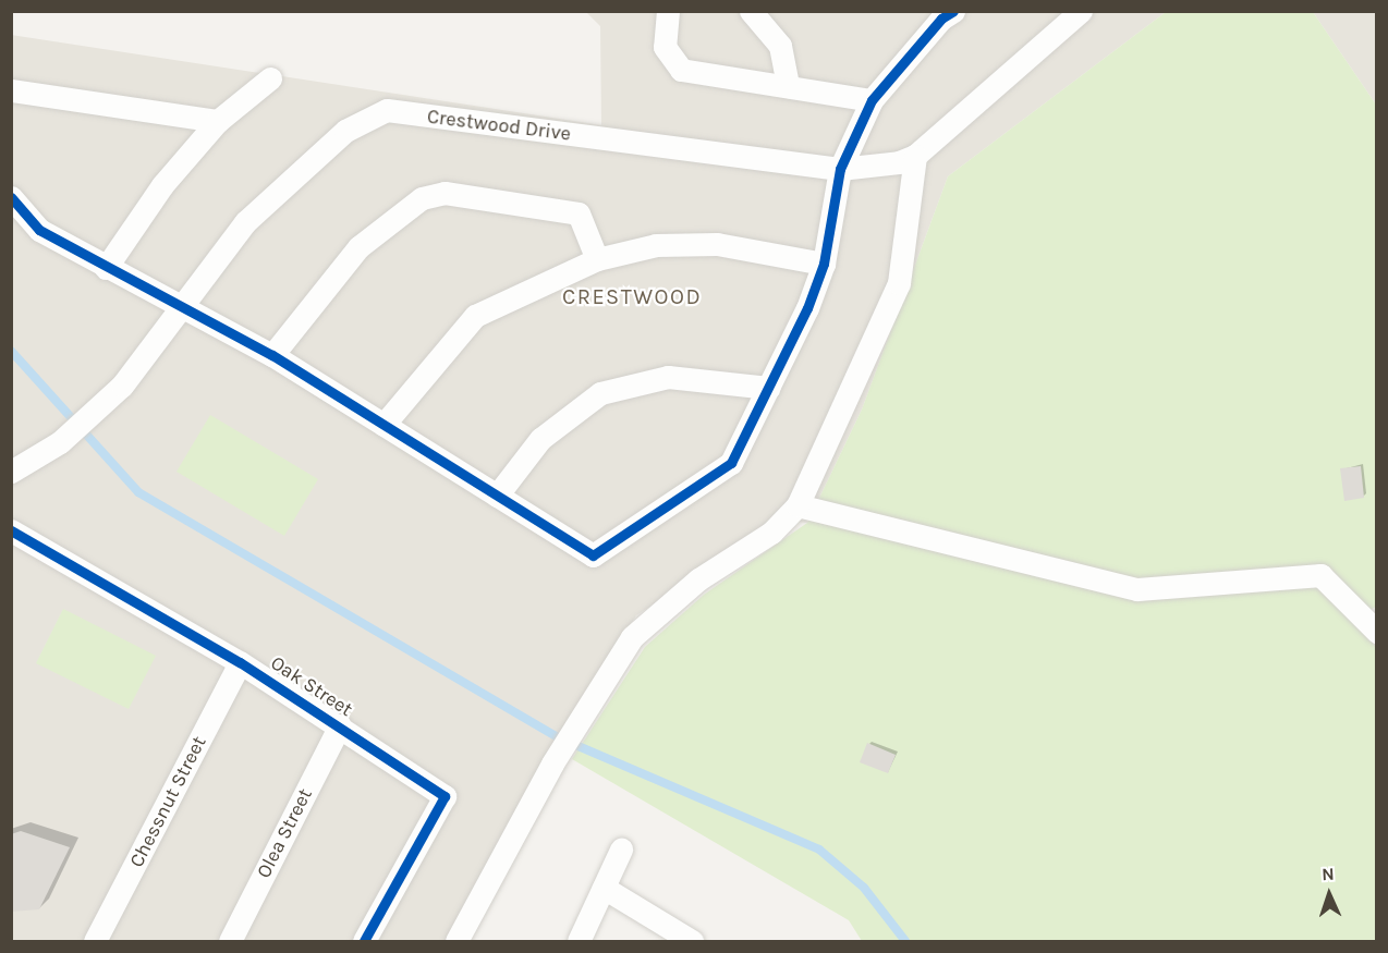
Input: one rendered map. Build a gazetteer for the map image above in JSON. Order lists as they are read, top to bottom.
{
  "streets": {
    "street": [
      "Crestwood Drive",
      "Oak Street",
      "Chessnut Street",
      "Olea Street"
    ]
  },
  "crossings": [
    ["Oak Street", "Chessnut Street"],
    ["Oak Street", "Olea Street"]
  ],
  "districts": ["CRESTWOOD"],
  "north": "top"
}
